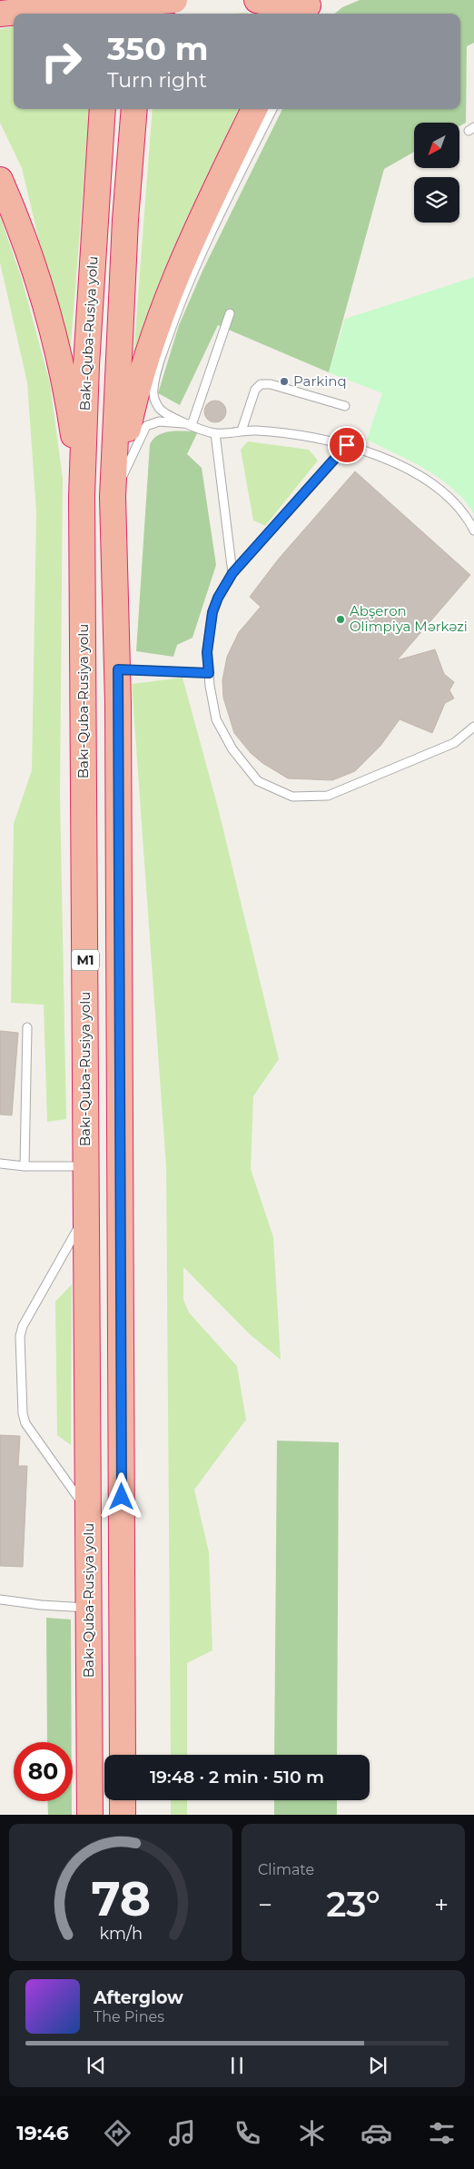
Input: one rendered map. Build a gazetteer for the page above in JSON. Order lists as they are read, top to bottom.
{
  "streets": {
    "highway": ["Bakı-Quba-Rusiya yolu", "M1"]
  },
  "places": ["Parkinq", "Abşeron Olimpiya Mərkəzi"],
  "north": "bottom left",
  "page": {
    "turn": ["350 m", "Turn right"],
    "limit": "80",
    "trip": "19:48 · 2 min · 510 m",
    "tile": "Climate",
    "heat": ["−", "23°", "+"],
    "song": ["Afterglow", "The Pines"],
    "tabs": "19:46",
    "gauge": ["78", "km/h"]
  }
}
